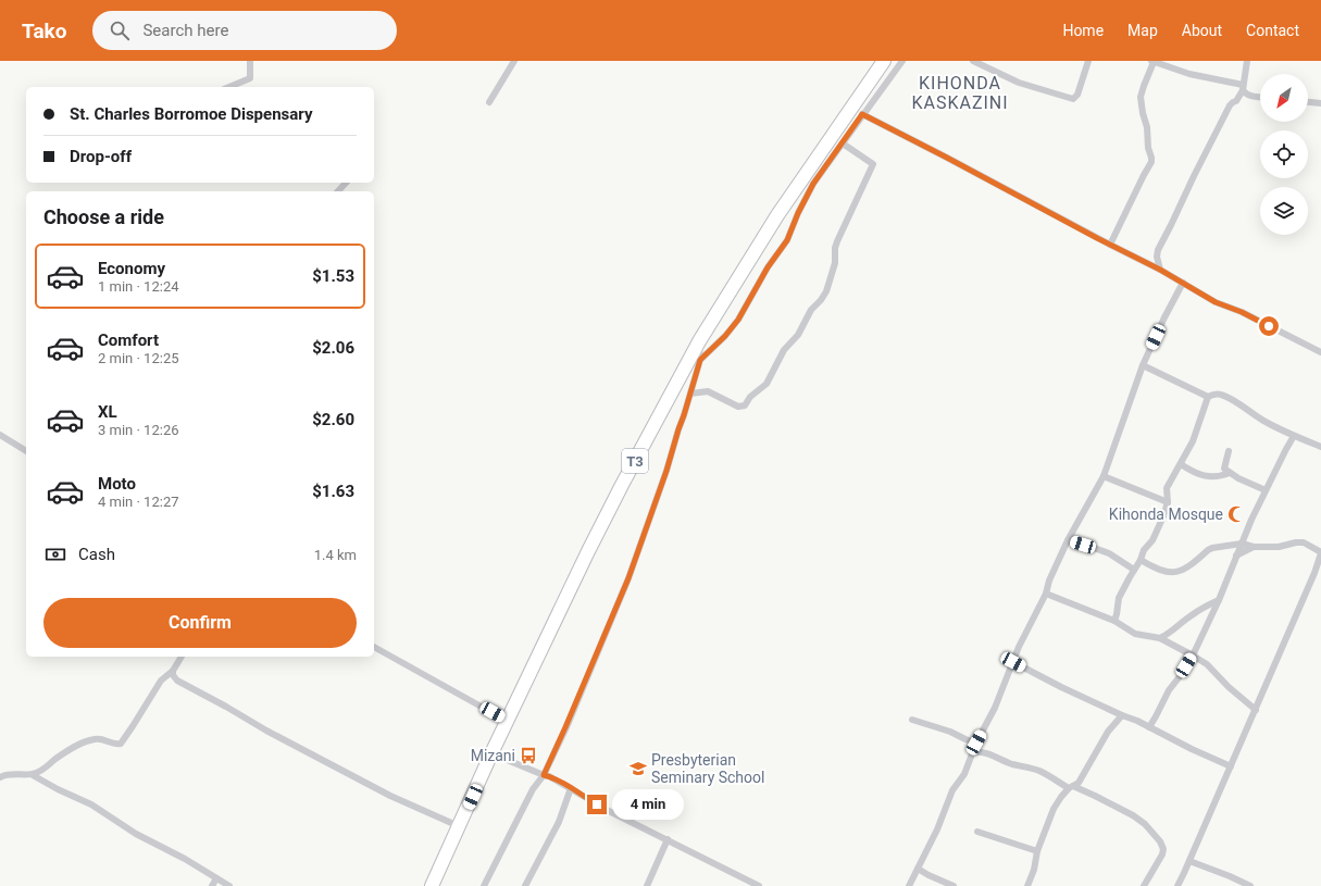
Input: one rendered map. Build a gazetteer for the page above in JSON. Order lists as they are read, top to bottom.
{
  "streets": {
    "highway": ["T3"]
  },
  "districts": ["KIHONDA KASKAZINI"],
  "places": {
    "mosque": ["Kihonda Mosque"],
    "bus stop": ["Mizani"],
    "school or university": ["Presbyterian Seminary School"]
  },
  "north": "bottom left",
  "page": {
    "header": "Tako",
    "search": "Search here",
    "nav": [
      "Home",
      "Map",
      "About",
      "Contact"
    ],
    "banner": ["St. Charles Borromoe Dispensary", "Drop-off"],
    "heading": "Choose a ride",
    "list": [
      {
        "name": "Economy",
        "note": "1 min · 12:24",
        "value": "$1.53"
      },
      {
        "name": "Comfort",
        "note": "2 min · 12:25",
        "value": "$2.06"
      },
      {
        "name": "XL",
        "note": "3 min · 12:26",
        "value": "$2.60"
      },
      {
        "name": "Moto",
        "note": "4 min · 12:27",
        "value": "$1.63"
      }
    ],
    "pay": ["Cash", "1.4 km"],
    "buttons": "Confirm",
    "bubble": "4 min"
  }
}
